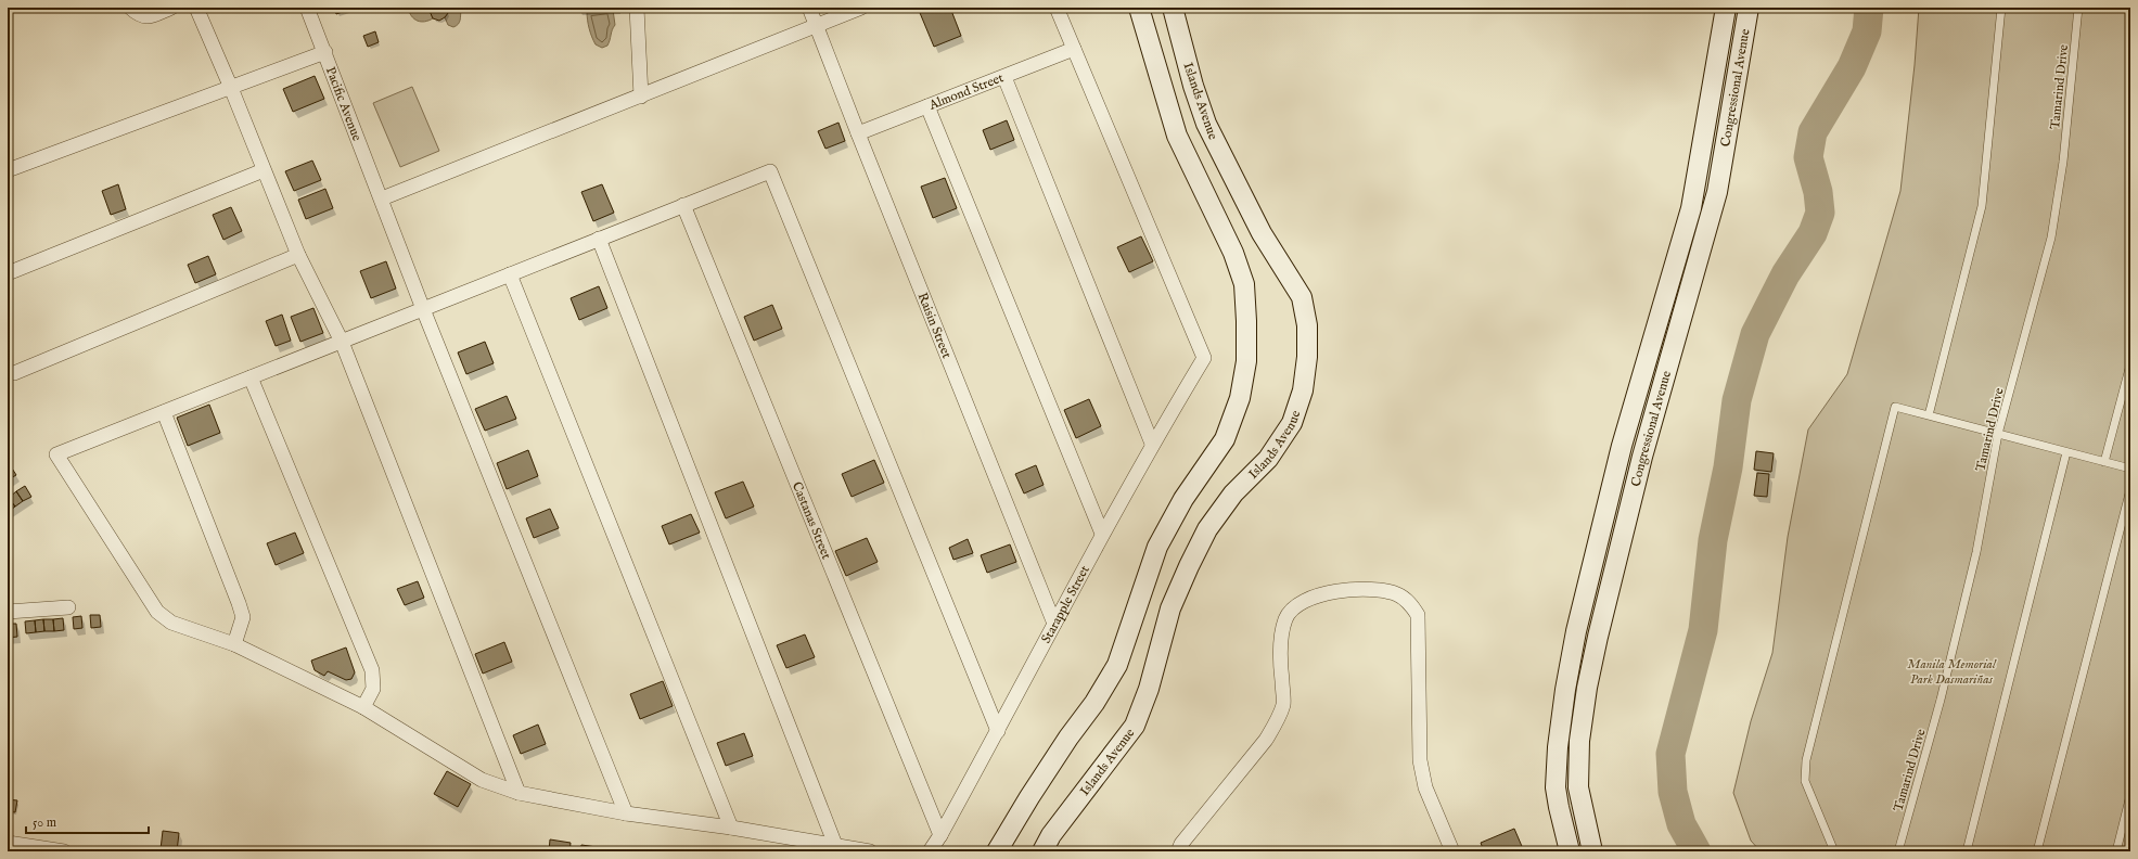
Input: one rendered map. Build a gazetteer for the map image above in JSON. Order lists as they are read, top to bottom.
{
  "streets": {
    "street": [
      "Congressional Avenue",
      "Almond Street",
      "Islands Avenue",
      "Pacific Avenue",
      "Raisin Street",
      "Castanas Street",
      "Starapple Street"
    ],
    "lane": ["Tamarind Drive"]
  },
  "crossings": [
    ["Almond Street", "Raisin Street"],
    ["Almond Street", "Starapple Street"],
    ["Raisin Street", "Starapple Street"],
    ["Castanas Street", "Starapple Street"]
  ],
  "parks": ["Manila Memorial Park Dasmariñas"],
  "scale_bar": "50 m"
}
